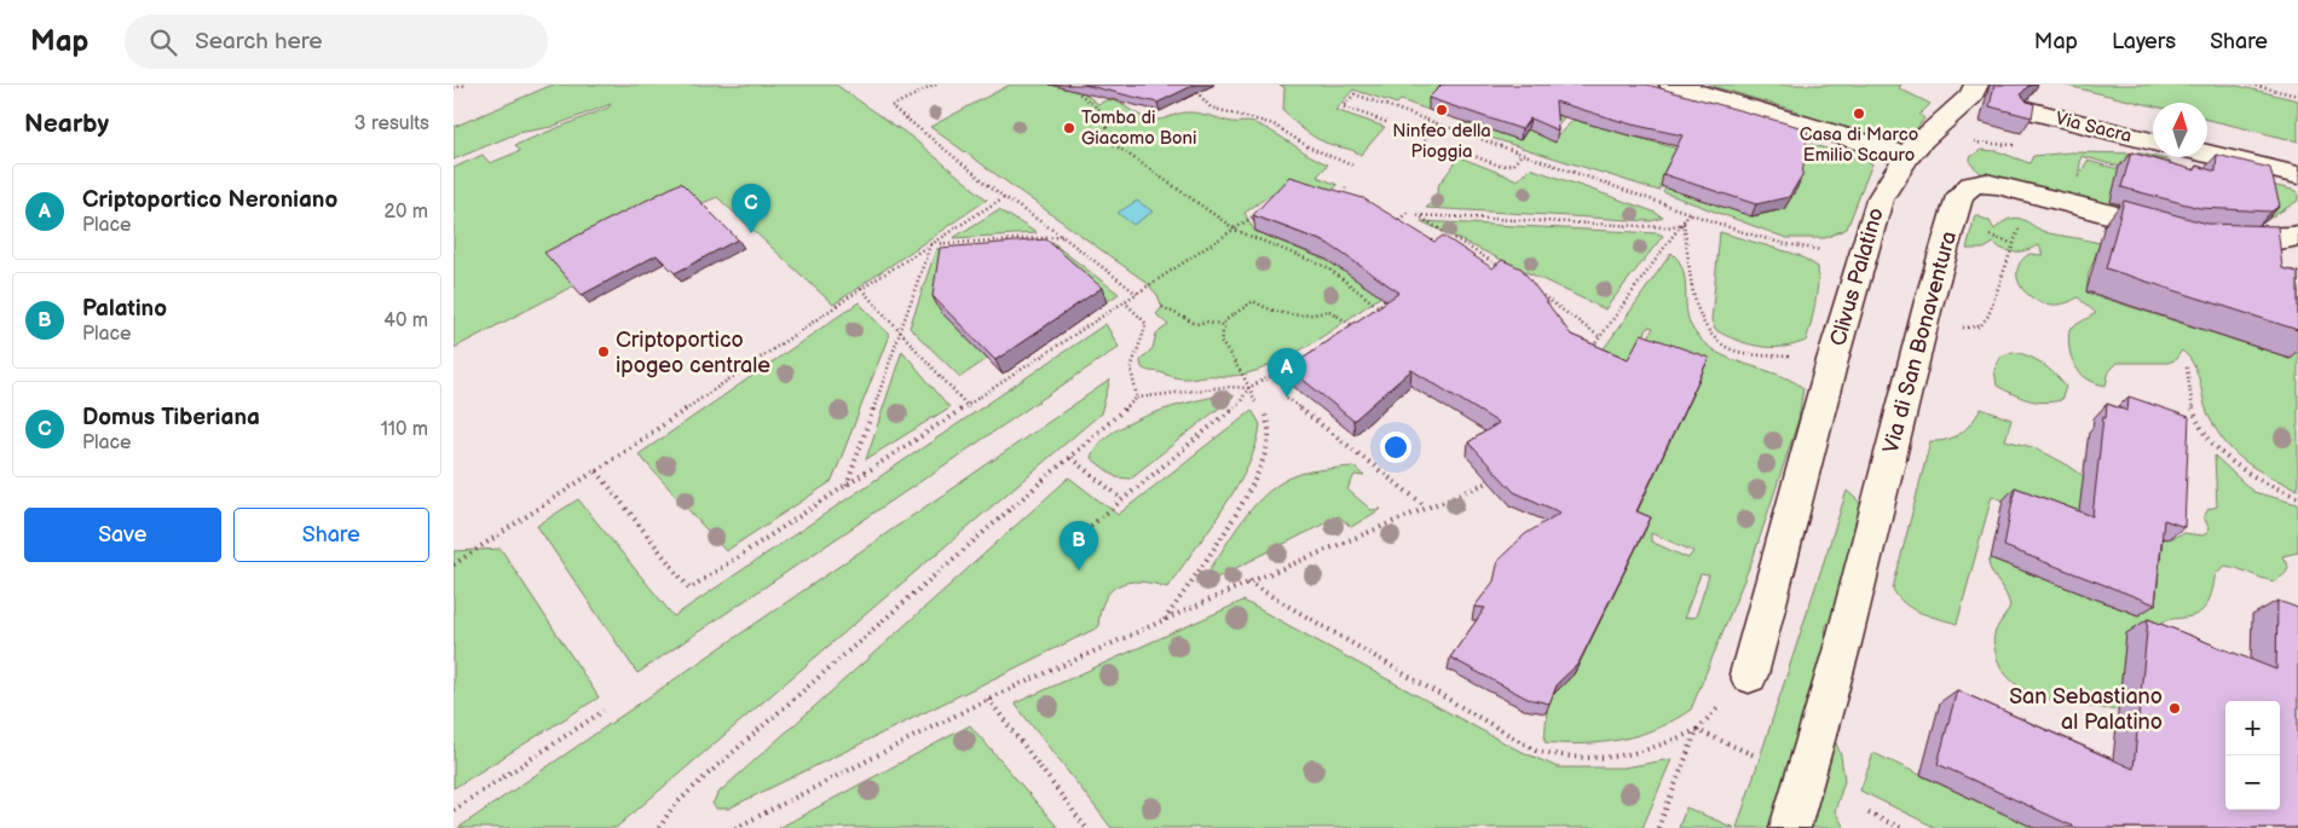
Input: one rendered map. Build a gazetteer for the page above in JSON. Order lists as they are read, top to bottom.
{
  "streets": {
    "street": ["Via Sacra", "Clivus Palatino", "Via di San Bonaventura"]
  },
  "places": [
    "Ninfeo della Pioggia",
    "Casa di Marco Emilio Scauro",
    "Tomba di Giacomo Boni",
    "Criptoportico ipogeo centrale",
    "San Sebastiano al Palatino"
  ],
  "north": "top",
  "page": {
    "header": "Map",
    "search": "Search here",
    "nav": ["Map", "Layers", "Share"],
    "heading": ["Nearby", "3 results"],
    "list": [
      {
        "mark": "A",
        "name": "Criptoportico Neroniano",
        "note": "Place",
        "value": "20 m"
      },
      {
        "mark": "B",
        "name": "Palatino",
        "note": "Place",
        "value": "40 m"
      },
      {
        "mark": "C",
        "name": "Domus Tiberiana",
        "note": "Place",
        "value": "110 m"
      }
    ],
    "pins": ["C", "A", "B"],
    "buttons": ["Save", "Share"],
    "map_buttons": ["+", "−"]
  }
}
